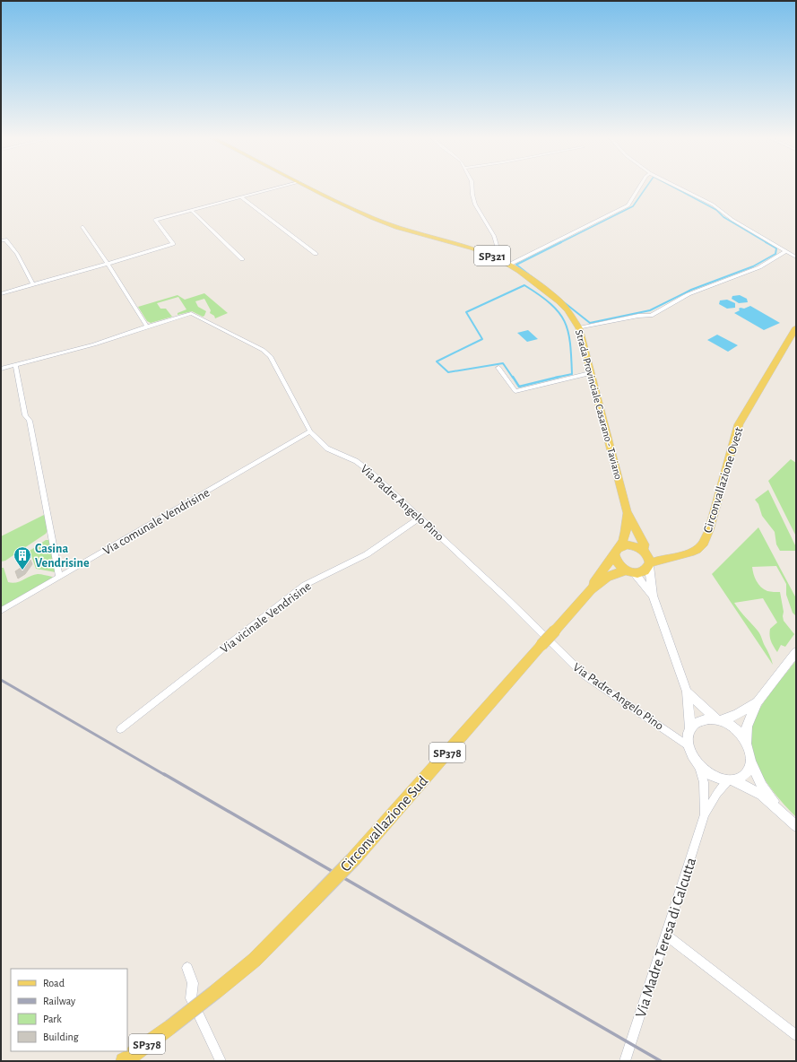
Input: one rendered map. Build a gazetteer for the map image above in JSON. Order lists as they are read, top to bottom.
{
  "streets": {
    "main road": [
      "SP321",
      "Strada Provinciale Casarano - Taviano",
      "Circonvallazione Ovest",
      "SP378",
      "Circonvallazione Sud"
    ],
    "street": [
      "Via Padre Angelo Pino",
      "Via comunale Vendrisine",
      "Via vicinale Vendrisine",
      "Via Madre Teresa di Calcutta"
    ]
  },
  "crossings": [
    ["Strada Provinciale Casarano - Taviano", "Circonvallazione Ovest"],
    ["Strada Provinciale Casarano - Taviano", "SP378"],
    ["Strada Provinciale Casarano - Taviano", "Circonvallazione Sud"],
    ["Circonvallazione Ovest", "SP378"],
    ["Circonvallazione Ovest", "Circonvallazione Sud"],
    ["Via Padre Angelo Pino", "Via comunale Vendrisine"],
    ["Via Padre Angelo Pino", "Via vicinale Vendrisine"],
    ["Via Padre Angelo Pino", "Via Madre Teresa di Calcutta"],
    ["SP378", "Circonvallazione Sud"]
  ],
  "places": {
    "building": ["Casina Vendrisine"]
  },
  "legend": [
    "Road",
    "Railway",
    "Park",
    "Building"
  ]
}
